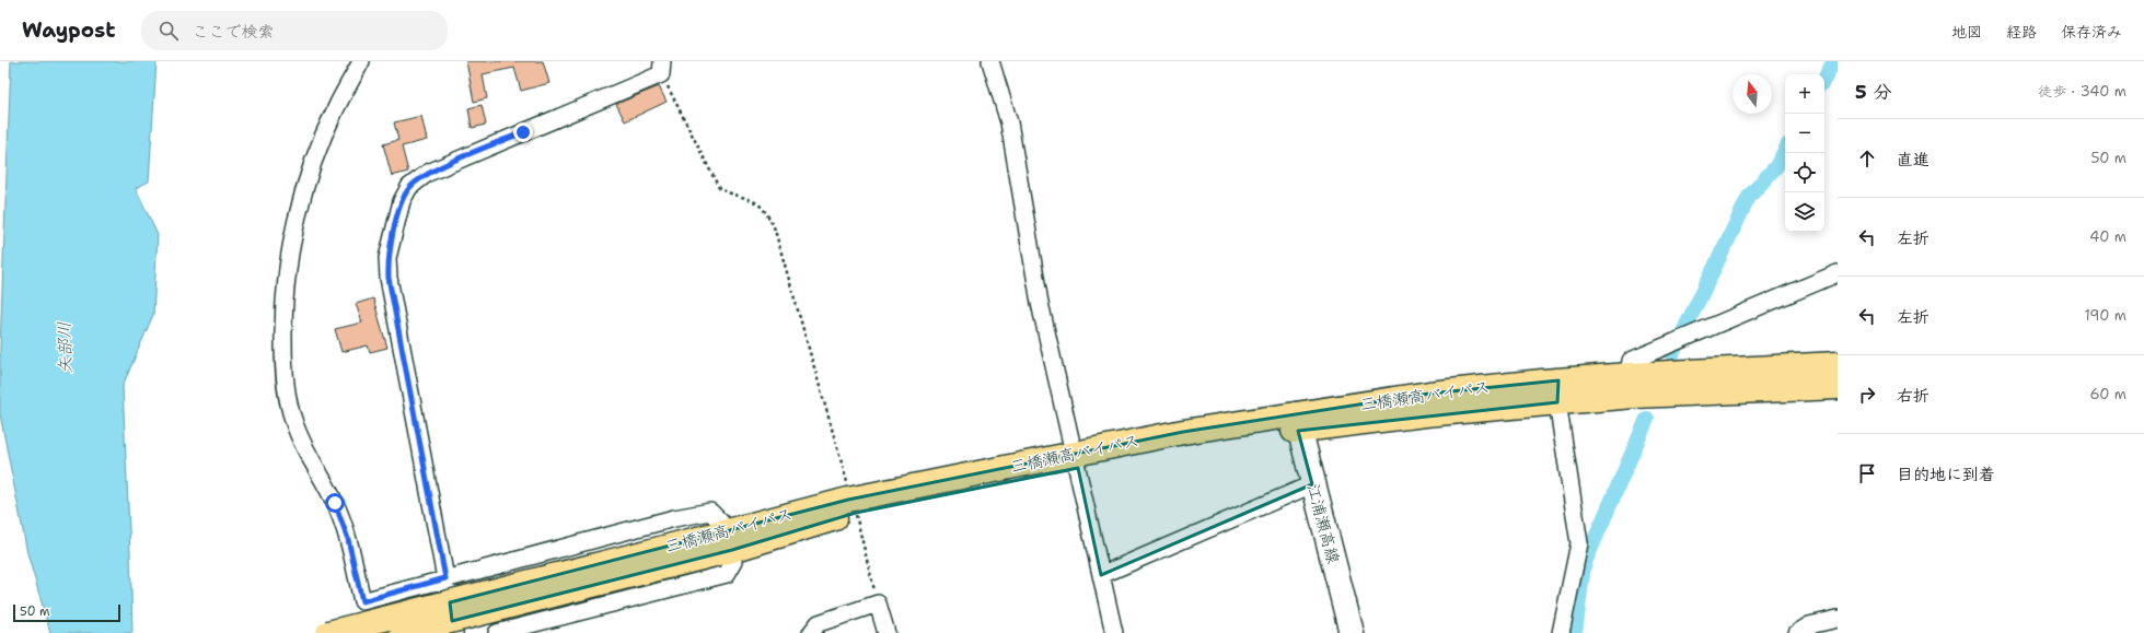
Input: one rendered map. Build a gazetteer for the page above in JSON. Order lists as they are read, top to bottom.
{
  "streets": {
    "highway": ["三橋瀬高バイパス"],
    "main road": ["江浦瀬高線"]
  },
  "crossings": [
    ["三橋瀬高バイパス", "江浦瀬高線"]
  ],
  "water": ["矢部川"],
  "scale_bar": "50 m",
  "north": "top",
  "page": {
    "header": "Waypost",
    "search": "ここで検索",
    "nav": ["地図", "経路", "保存済み"],
    "heading": ["5 分", "徒歩 · 340 m"],
    "map_buttons": ["+", "−"],
    "list": [
      ["直進", "50 m"],
      ["左折", "40 m"],
      ["左折", "190 m"],
      ["右折", "60 m"],
      "目的地に到着"
    ],
    "scale": "50 m"
  }
}
